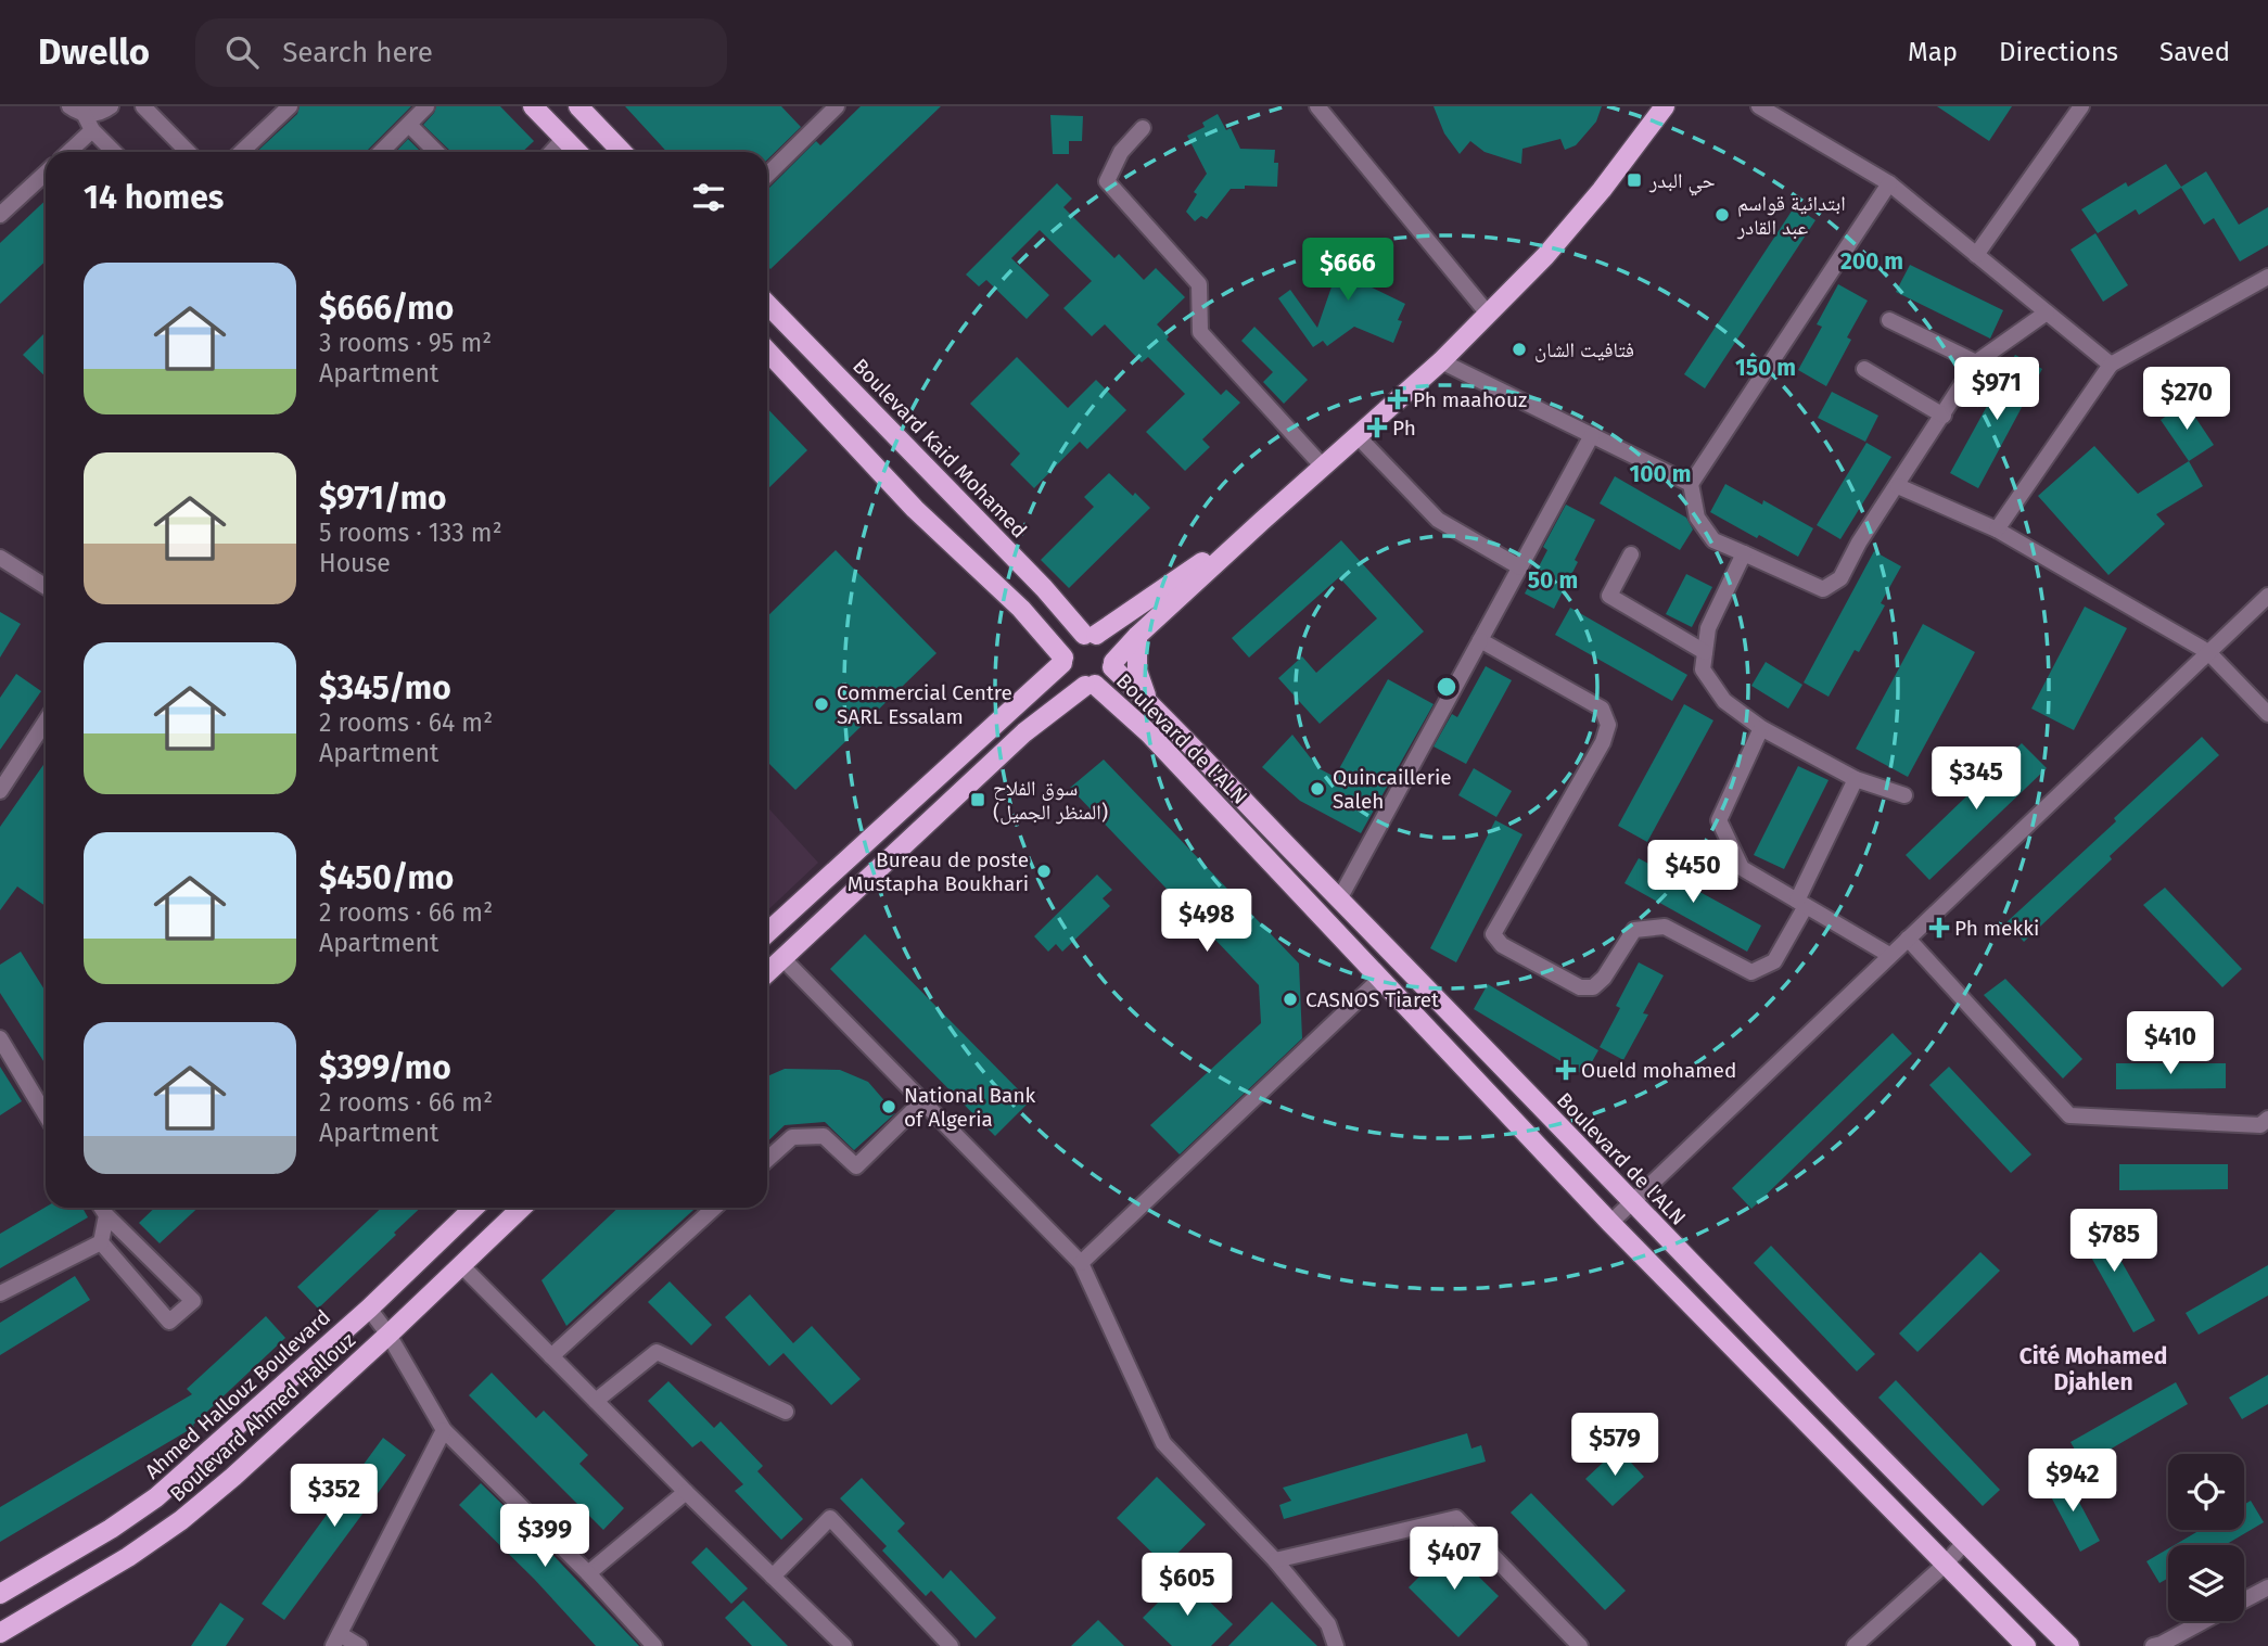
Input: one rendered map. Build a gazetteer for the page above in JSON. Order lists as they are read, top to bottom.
{
  "streets": {
    "main road": [
      "Boulevard Kaid Mohamed",
      "Boulevard de l'ALN",
      "Ahmed Hallouz Boulevard",
      "Boulevard Ahmed Hallouz"
    ]
  },
  "crossings": [
    ["Boulevard Kaid Mohamed", "Boulevard de l'ALN"]
  ],
  "districts": ["Cité Mohamed Djahlen"],
  "places": {
    "transit": ["حي البدر", "سوق الفلاح (المنظر الجميل)"],
    "other": [
      "ابتدائية قواسم عبد القادر",
      "فتافيت الشان",
      "Commercial Centre SARL Essalam",
      "Quincaillerie Saleh",
      "Bureau de poste Mustapha Boukhari",
      "CASNOS Tiaret",
      "National Bank of Algeria"
    ],
    "health": [
      "Ph maahouz",
      "Ph",
      "Ph mekki",
      "Oueld mohamed"
    ]
  },
  "page": {
    "header": "Dwello",
    "search": "Search here",
    "nav": ["Map", "Directions", "Saved"],
    "heading": "14 homes",
    "price": [
      "$666",
      "$971",
      "$270",
      "$345",
      "$450",
      "$498",
      "$410",
      "$785",
      "$579",
      "$942",
      "$352",
      "$399",
      "$407",
      "$605"
    ],
    "list": [
      {
        "name": "$666/mo",
        "note": "3 rooms · 95 m² · Apartment"
      },
      {
        "name": "$971/mo",
        "note": "5 rooms · 133 m² · House"
      },
      {
        "name": "$345/mo",
        "note": "2 rooms · 64 m² · Apartment"
      },
      {
        "name": "$450/mo",
        "note": "2 rooms · 66 m² · Apartment"
      },
      {
        "name": "$399/mo",
        "note": "2 rooms · 66 m² · Apartment"
      }
    ]
  },
  "rings": [
    "200 m",
    "150 m",
    "100 m",
    "50 m"
  ]
}
